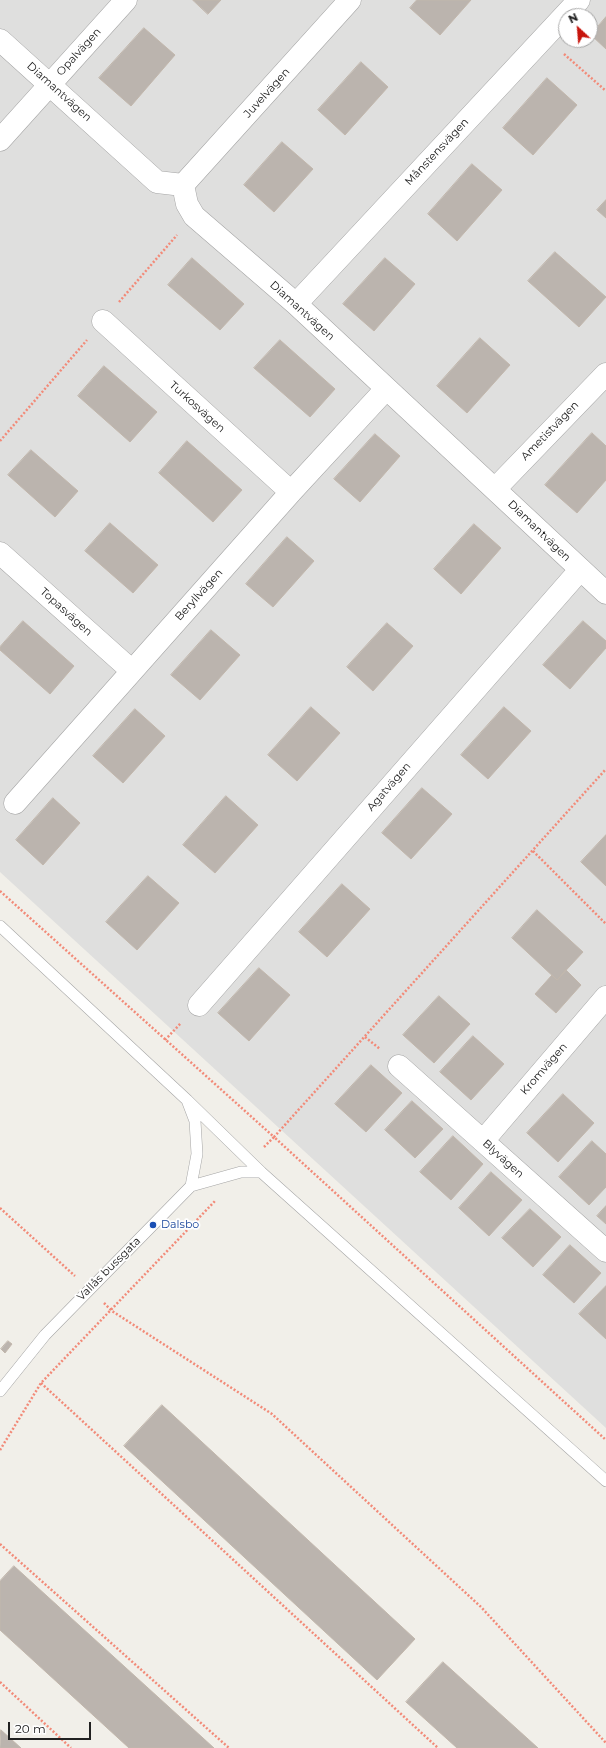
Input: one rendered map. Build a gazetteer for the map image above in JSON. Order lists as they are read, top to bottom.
{
  "streets": {
    "street": [
      "Opalvägen",
      "Diamantvägen",
      "Juvelvägen",
      "Månstensvägen",
      "Turkosvägen",
      "Ametistvägen",
      "Beryllvägen",
      "Topasvägen",
      "Agatvägen",
      "Kromvägen",
      "Blyvägen"
    ],
    "lane": ["Vallås bussgata"]
  },
  "crossings": [
    ["Opalvägen", "Diamantvägen"],
    ["Diamantvägen", "Juvelvägen"],
    ["Diamantvägen", "Månstensvägen"],
    ["Diamantvägen", "Ametistvägen"],
    ["Diamantvägen", "Beryllvägen"],
    ["Diamantvägen", "Agatvägen"],
    ["Turkosvägen", "Beryllvägen"],
    ["Beryllvägen", "Topasvägen"],
    ["Kromvägen", "Blyvägen"]
  ],
  "places": ["Dalsbo"],
  "scale_bar": "20 m",
  "north": "top left"
}
